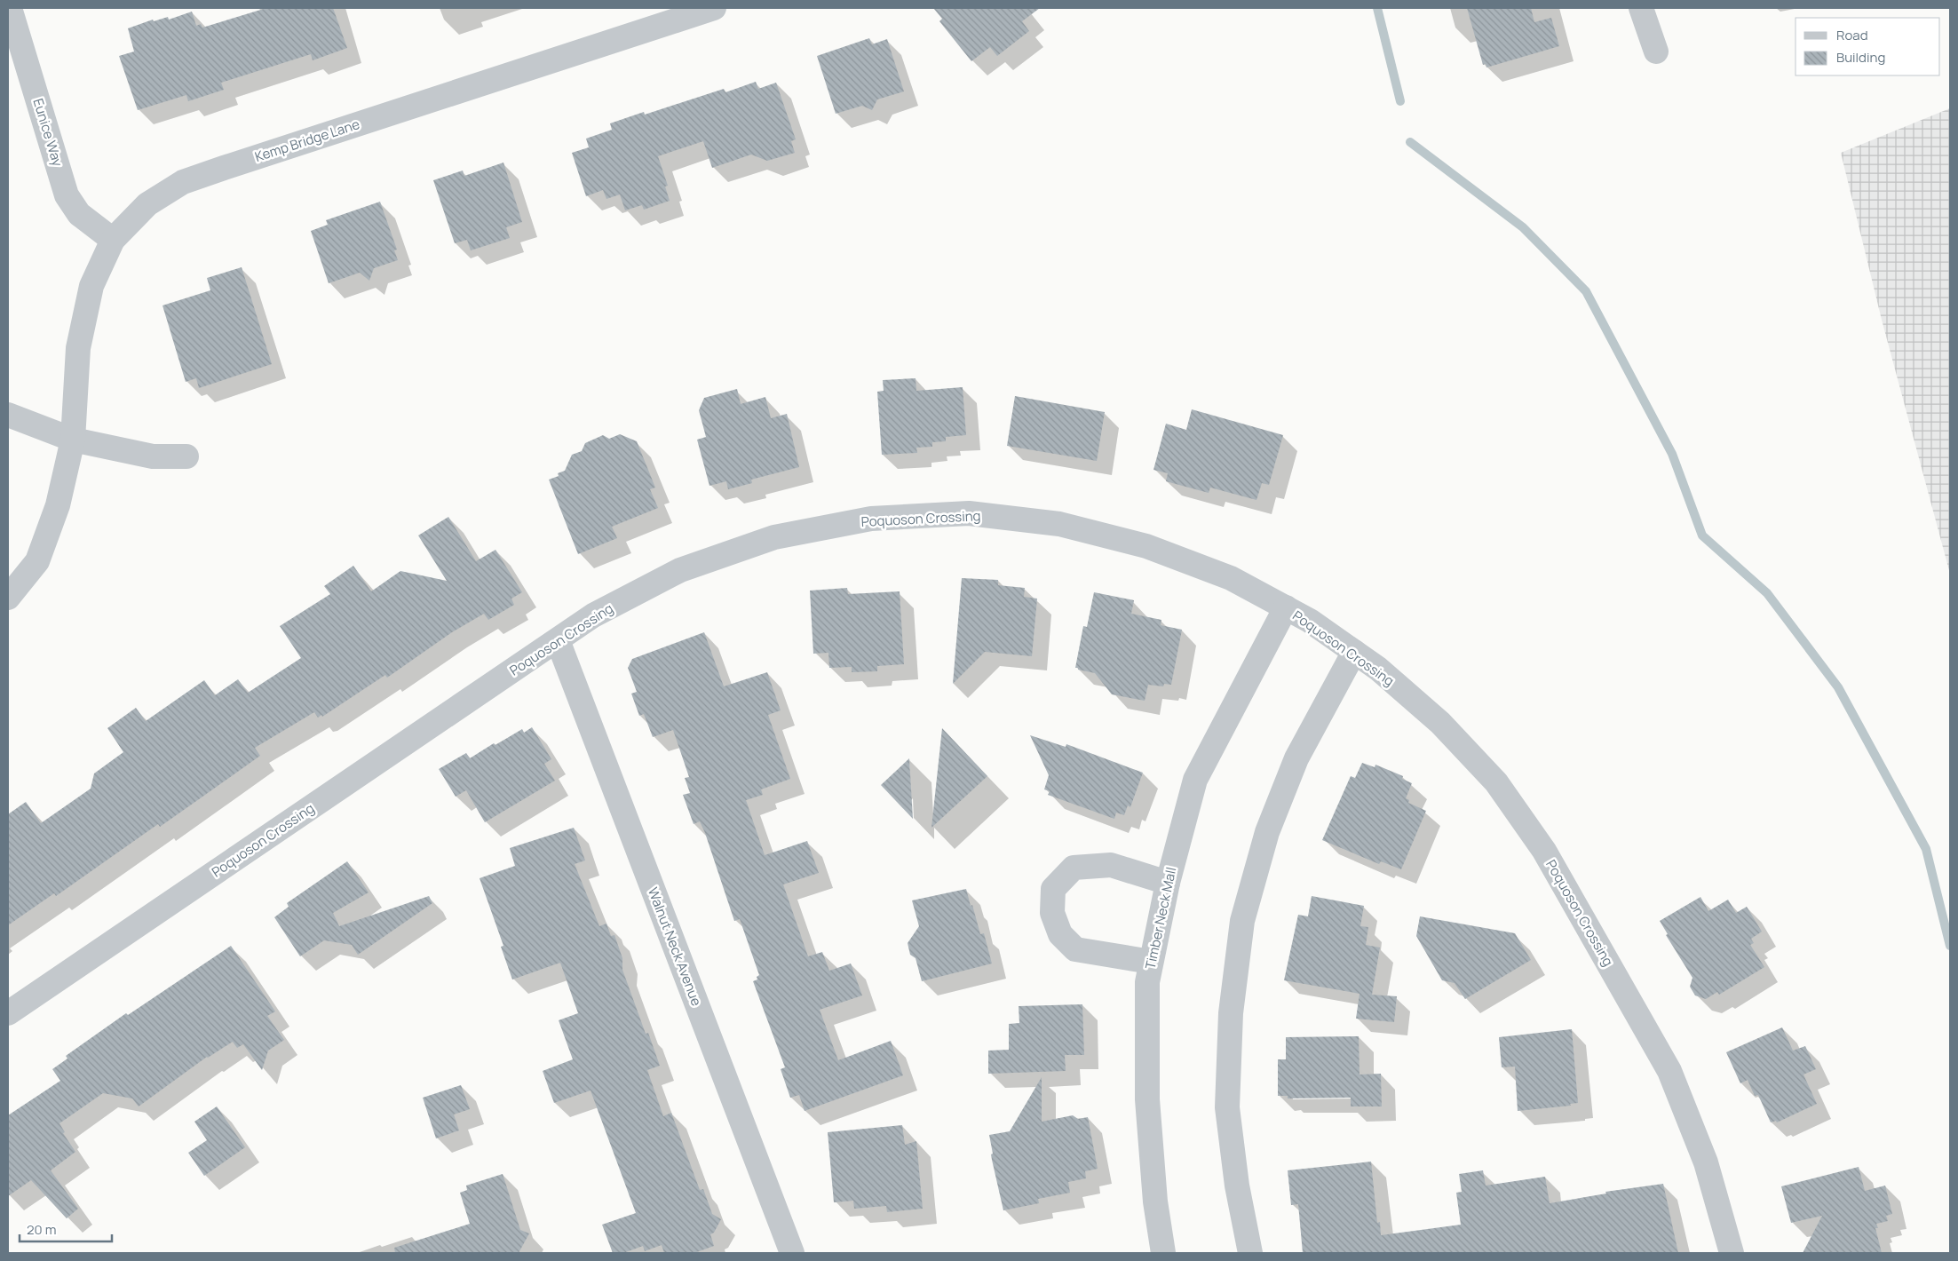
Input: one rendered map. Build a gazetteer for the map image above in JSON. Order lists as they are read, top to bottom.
{
  "streets": {
    "street": [
      "Eunice Way",
      "Kemp Bridge Lane",
      "Poquoson Crossing",
      "Timber Neck Mall",
      "Walnut Neck Avenue"
    ]
  },
  "crossings": [
    ["Eunice Way", "Kemp Bridge Lane"],
    ["Poquoson Crossing", "Timber Neck Mall"],
    ["Poquoson Crossing", "Walnut Neck Avenue"]
  ],
  "legend": ["Road", "Building"],
  "scale_bar": "20 m"
}
